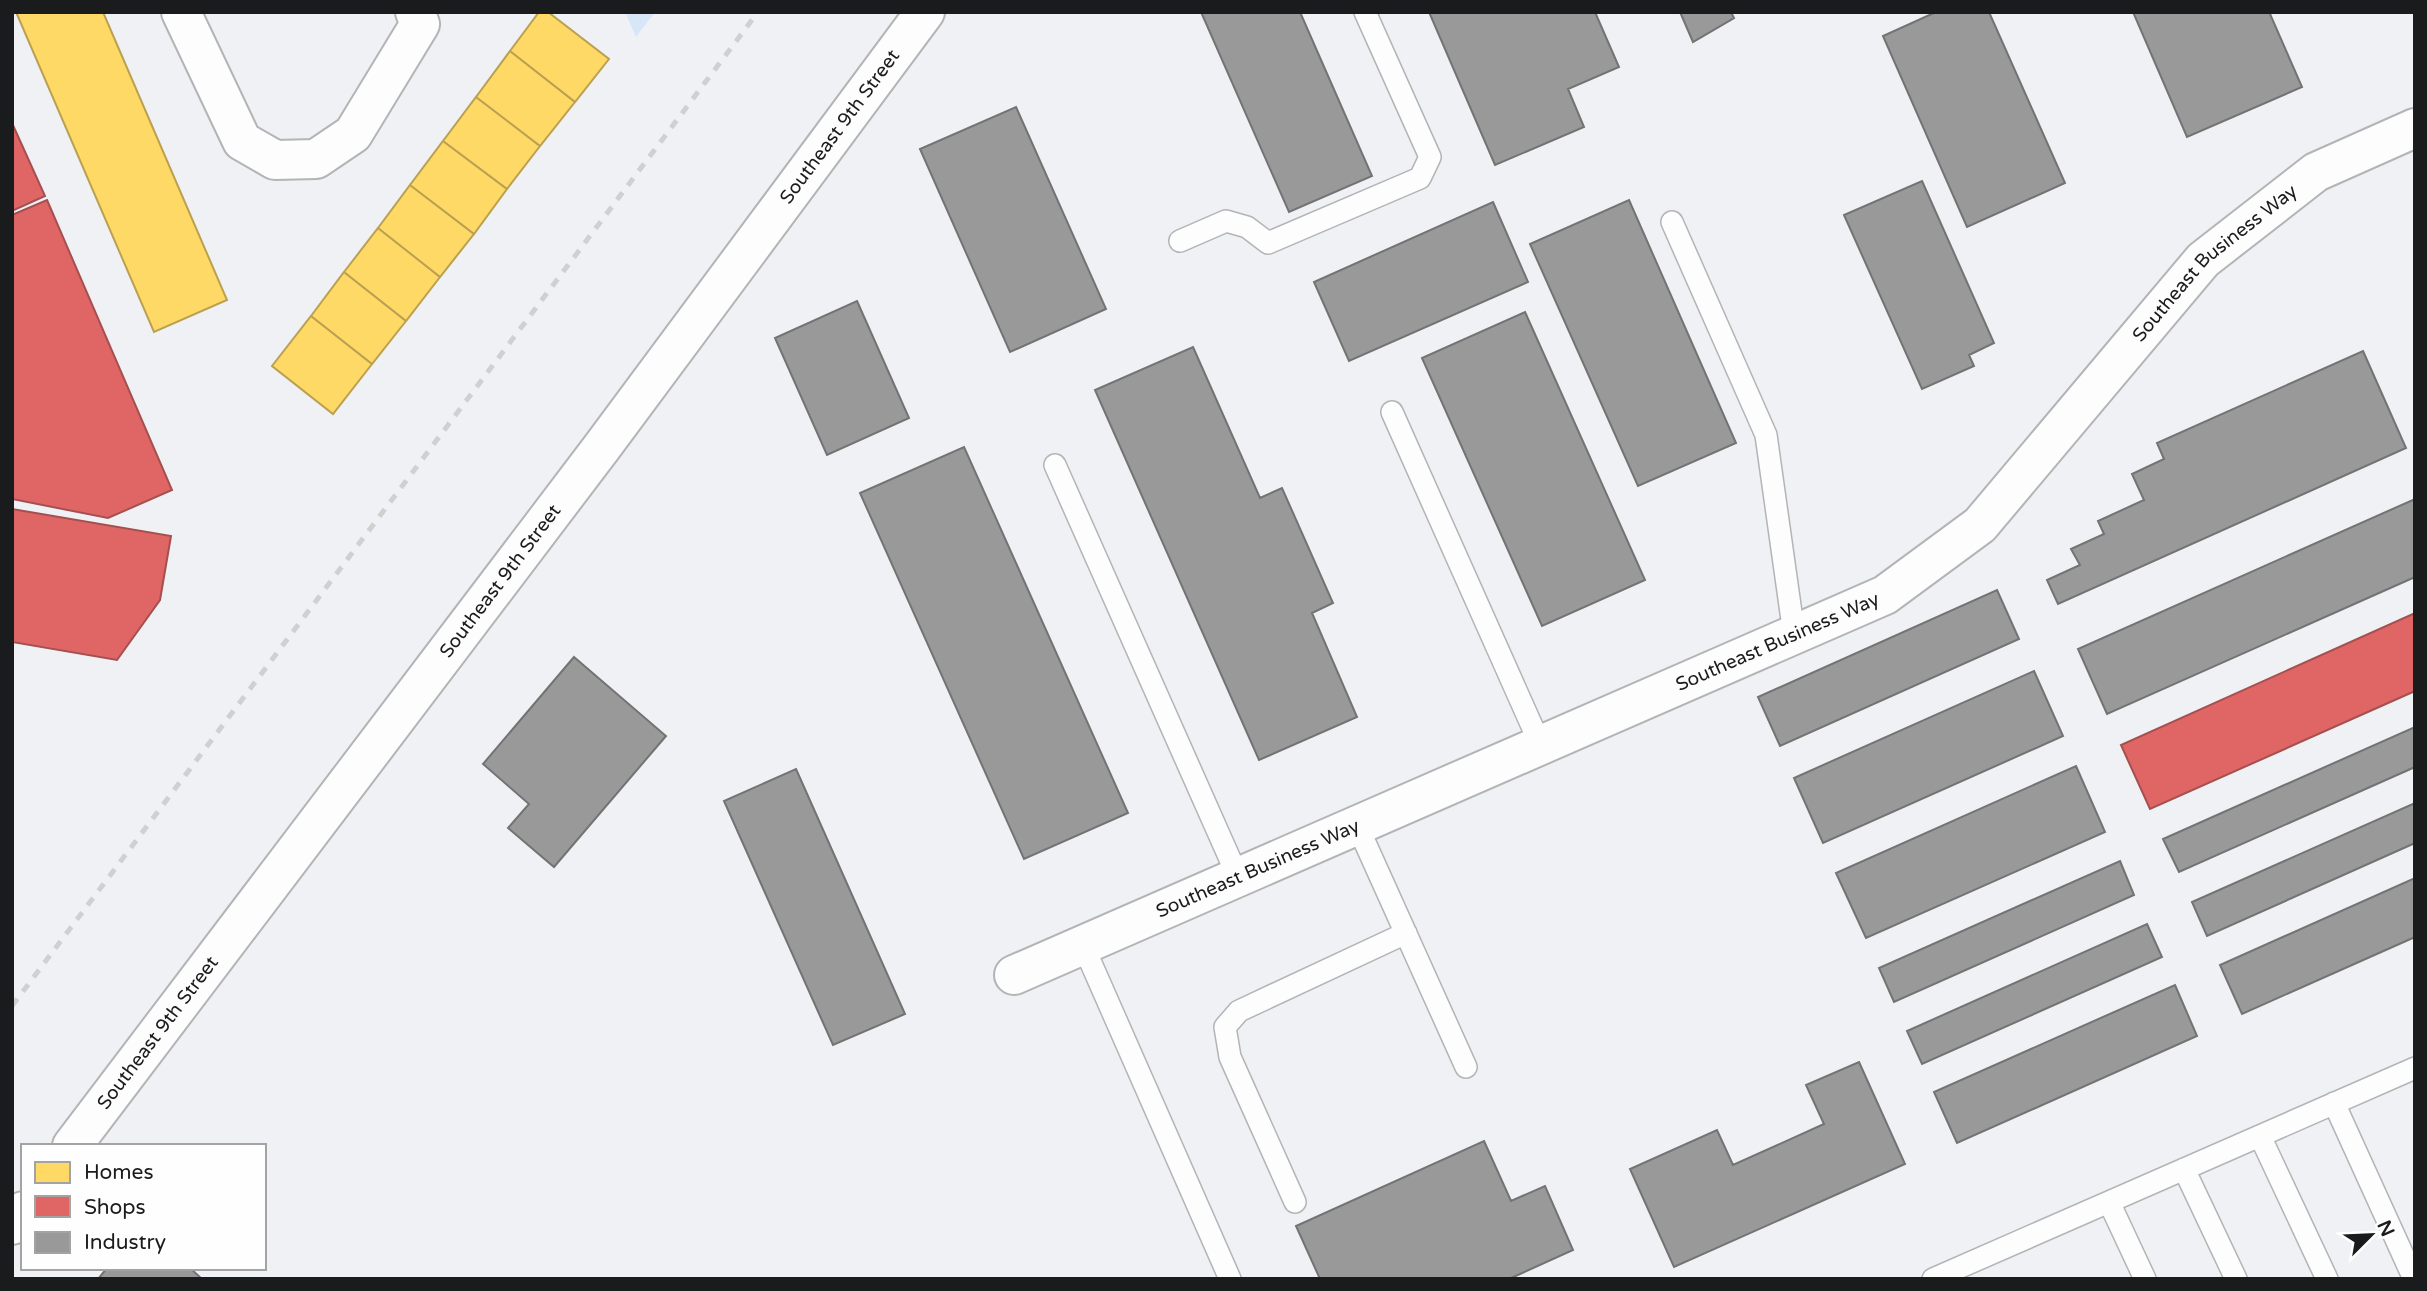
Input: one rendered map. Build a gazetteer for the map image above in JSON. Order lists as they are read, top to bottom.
{
  "streets": {
    "street": ["Southeast 9th Street", "Southeast Business Way"]
  },
  "legend": ["Homes", "Shops", "Industry"],
  "north": "top right"
}
